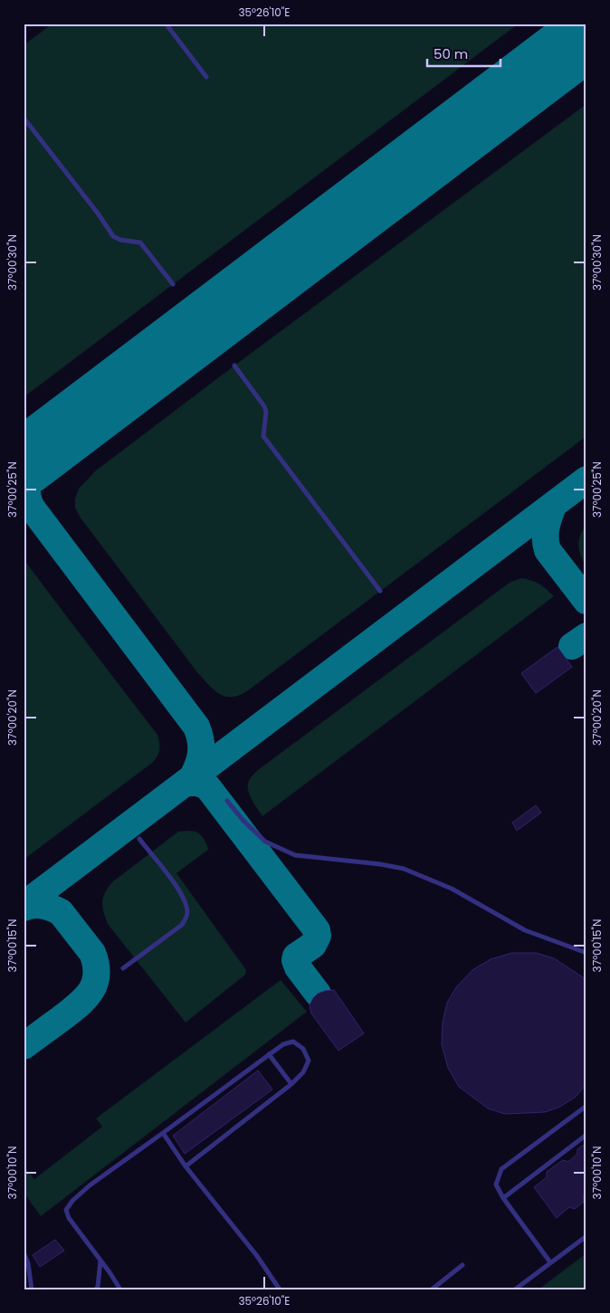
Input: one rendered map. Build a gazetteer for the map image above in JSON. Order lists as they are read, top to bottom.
{
  "scale_bar": "50 m",
  "coordinates": [
    "35°26'10\"E",
    "37°00'30\"N",
    "37°00'25\"N",
    "37°00'20\"N",
    "37°00'15\"N",
    "37°00'10\"N"
  ]
}
